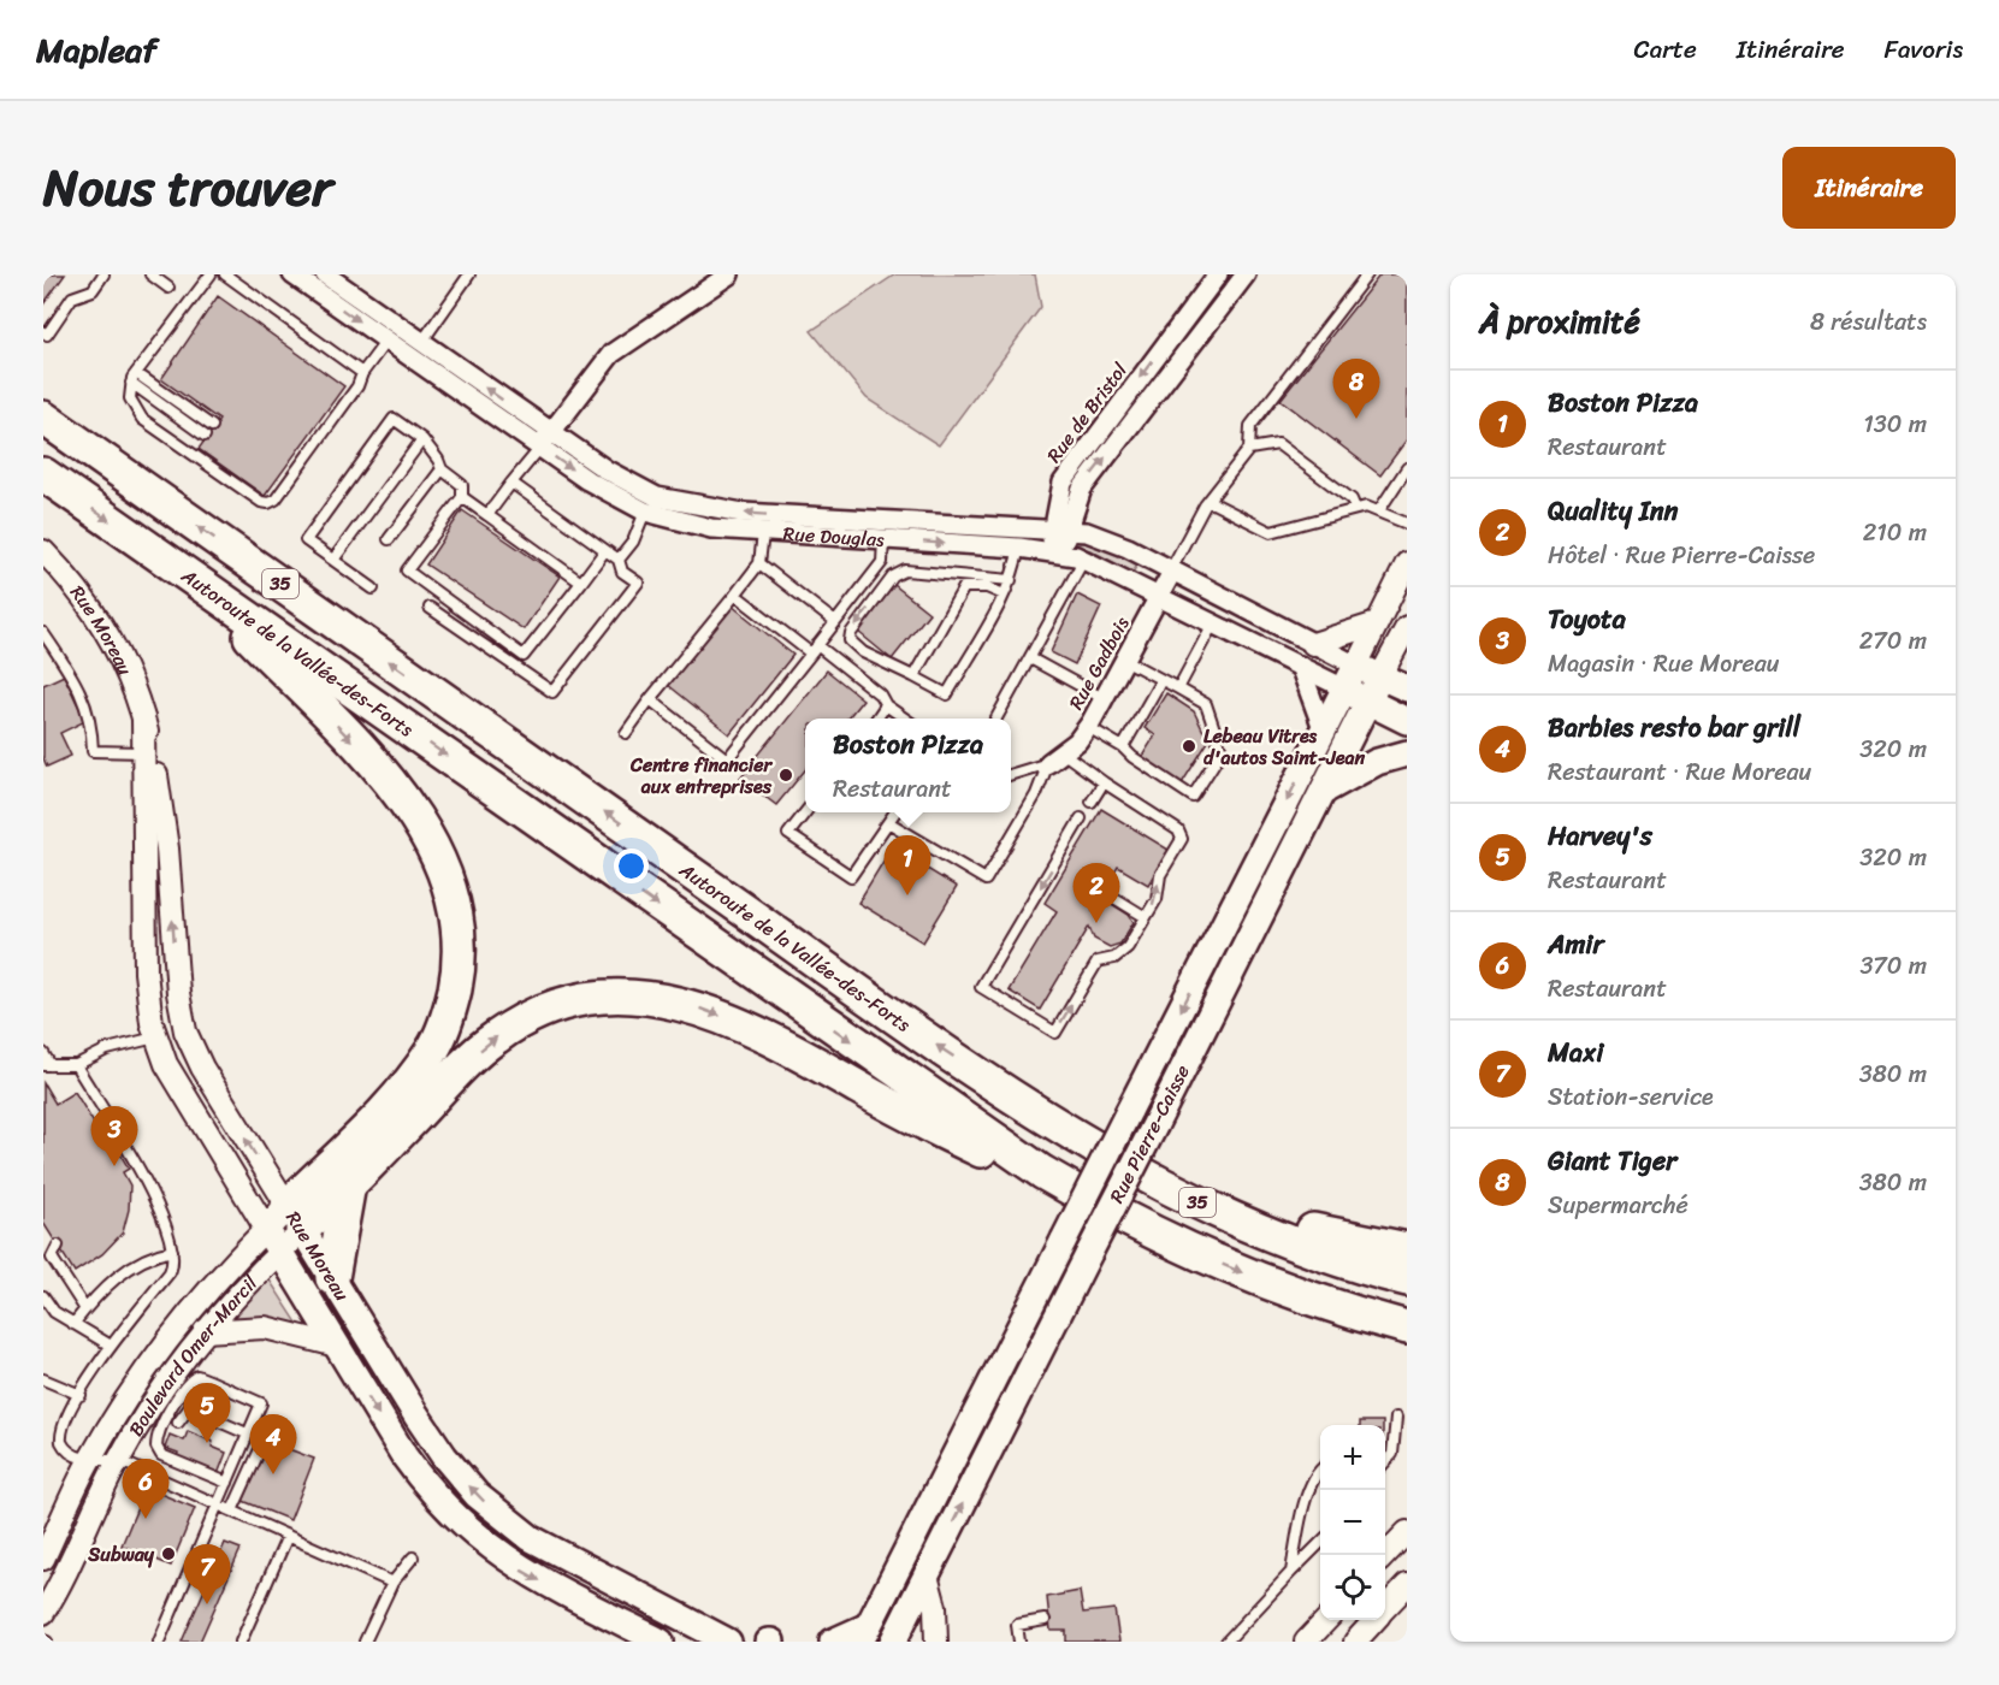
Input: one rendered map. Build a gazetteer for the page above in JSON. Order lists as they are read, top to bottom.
{
  "streets": {
    "highway": ["35", "Autoroute de la Vallée-des-Forts"],
    "main road": ["Rue Douglas", "Rue Moreau", "Rue Pierre-Caisse"],
    "street": ["Rue de Bristol", "Rue Gadbois", "Boulevard Omer-Marcil"]
  },
  "crossings": [
    ["Rue de Bristol", "Rue Douglas"],
    ["Rue Douglas", "Rue Gadbois"],
    ["Rue Douglas", "Rue Pierre-Caisse"],
    ["Rue Moreau", "Boulevard Omer-Marcil"]
  ],
  "places": ["Lebeau Vitres d'autos Saint-Jean", "Centre financier aux entreprises", "Subway"],
  "page": {
    "header": "Mapleaf",
    "nav": ["Carte", "Itinéraire", "Favoris"],
    "title": "Nous trouver",
    "buttons": "Itinéraire",
    "heading": ["À proximité", "8 résultats"],
    "pins": [
      "8",
      "1",
      "2",
      "3",
      "5",
      "4",
      "6",
      "7"
    ],
    "list": [
      {
        "mark": "1",
        "name": "Boston Pizza",
        "note": "Restaurant",
        "value": "130 m"
      },
      {
        "mark": "2",
        "name": "Quality Inn",
        "note": "Hôtel · Rue Pierre-Caisse",
        "value": "210 m"
      },
      {
        "mark": "3",
        "name": "Toyota",
        "note": "Magasin · Rue Moreau",
        "value": "270 m"
      },
      {
        "mark": "4",
        "name": "Barbies resto bar grill",
        "note": "Restaurant · Rue Moreau",
        "value": "320 m"
      },
      {
        "mark": "5",
        "name": "Harvey's",
        "note": "Restaurant",
        "value": "320 m"
      },
      {
        "mark": "6",
        "name": "Amir",
        "note": "Restaurant",
        "value": "370 m"
      },
      {
        "mark": "7",
        "name": "Maxi",
        "note": "Station-service",
        "value": "380 m"
      },
      {
        "mark": "8",
        "name": "Giant Tiger",
        "note": "Supermarché",
        "value": "380 m"
      }
    ],
    "popup": ["Boston Pizza", "Restaurant"],
    "map_buttons": ["+", "−"]
  }
}
